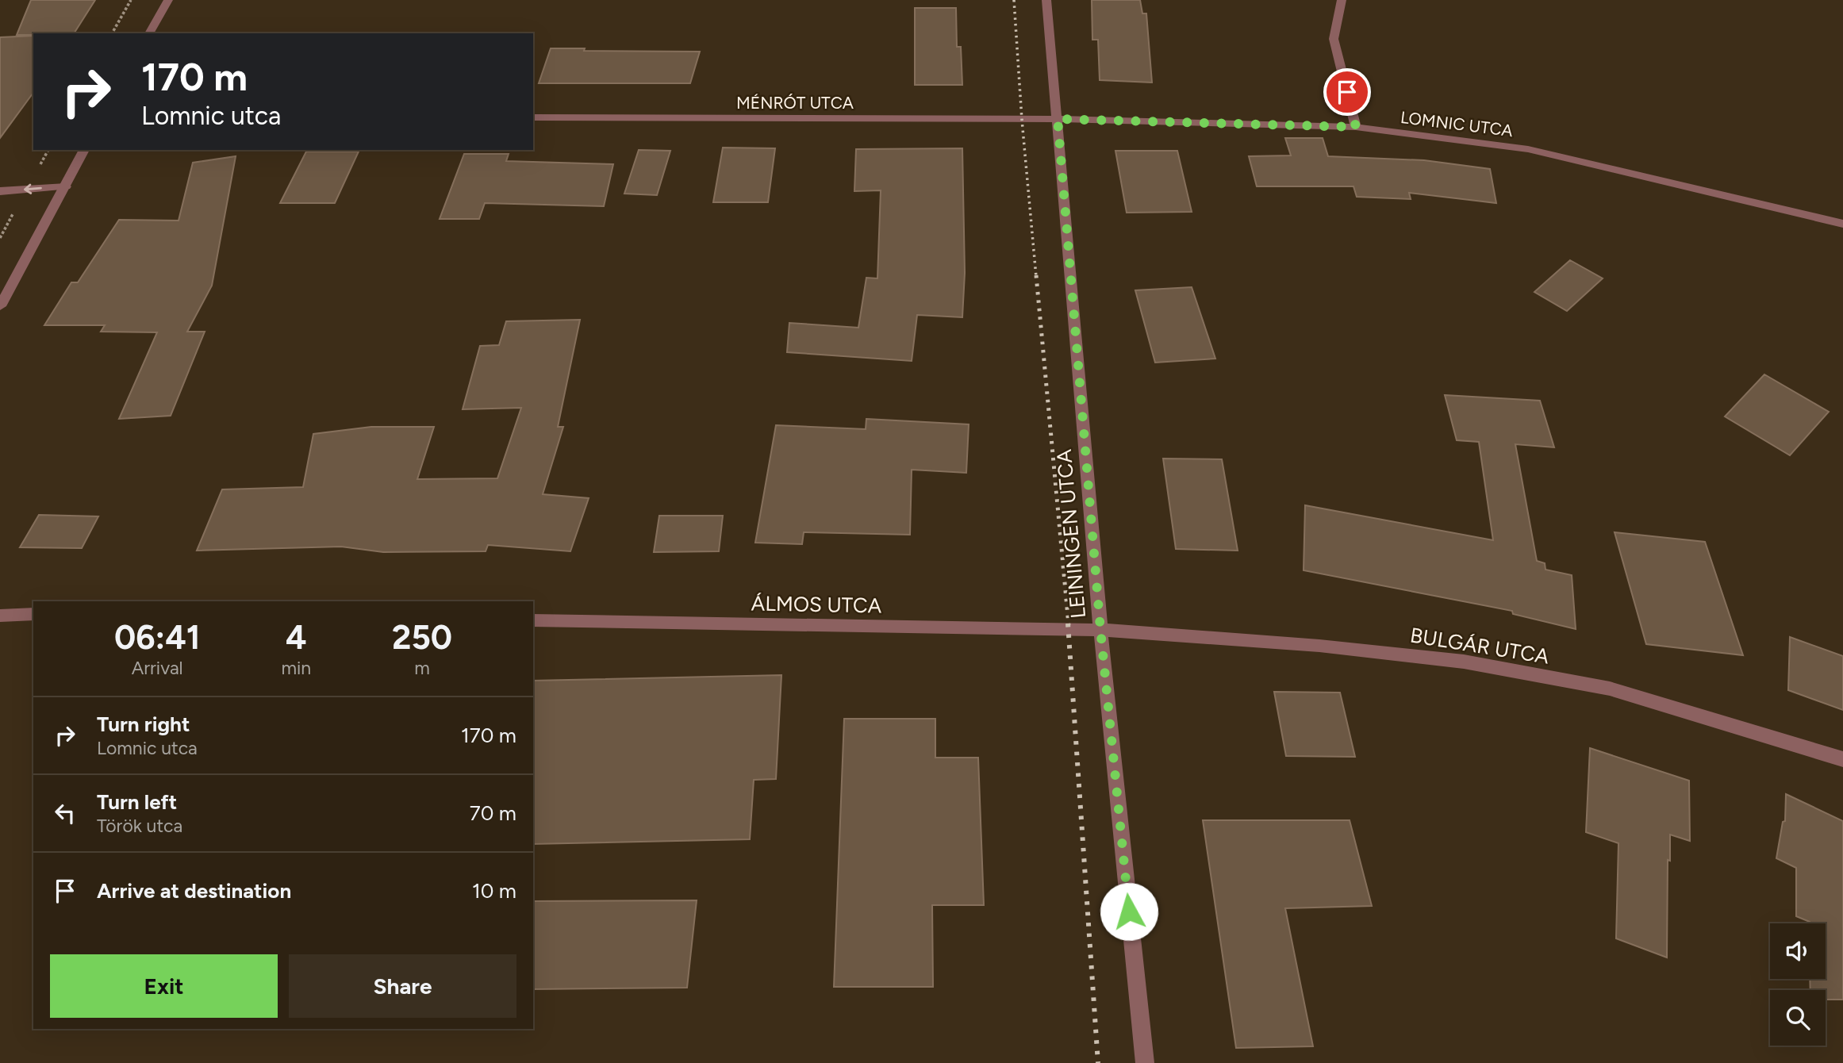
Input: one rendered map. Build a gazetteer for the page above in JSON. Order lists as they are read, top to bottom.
{
  "streets": {
    "street": [
      "MÉNRÓT UTCA",
      "LOMNIC UTCA",
      "LEININGEN UTCA",
      "ÁLMOS UTCA",
      "BULGÁR UTCA"
    ]
  },
  "crossings": [
    ["MÉNRÓT UTCA", "LOMNIC UTCA"],
    ["MÉNRÓT UTCA", "LEININGEN UTCA"],
    ["LOMNIC UTCA", "LEININGEN UTCA"],
    ["LEININGEN UTCA", "ÁLMOS UTCA"],
    ["LEININGEN UTCA", "BULGÁR UTCA"],
    ["ÁLMOS UTCA", "BULGÁR UTCA"]
  ],
  "page": {
    "turn": ["170 m", "Lomnic utca"],
    "eta": [
      "06:41",
      "Arrival",
      "4",
      "min",
      "250",
      "m"
    ],
    "list": [
      {
        "name": "Turn right",
        "note": "Lomnic utca",
        "value": "170 m"
      },
      {
        "name": "Turn left",
        "note": "Török utca",
        "value": "70 m"
      },
      {
        "name": "Arrive at destination",
        "value": "10 m"
      }
    ],
    "buttons": ["Exit", "Share"]
  }
}
